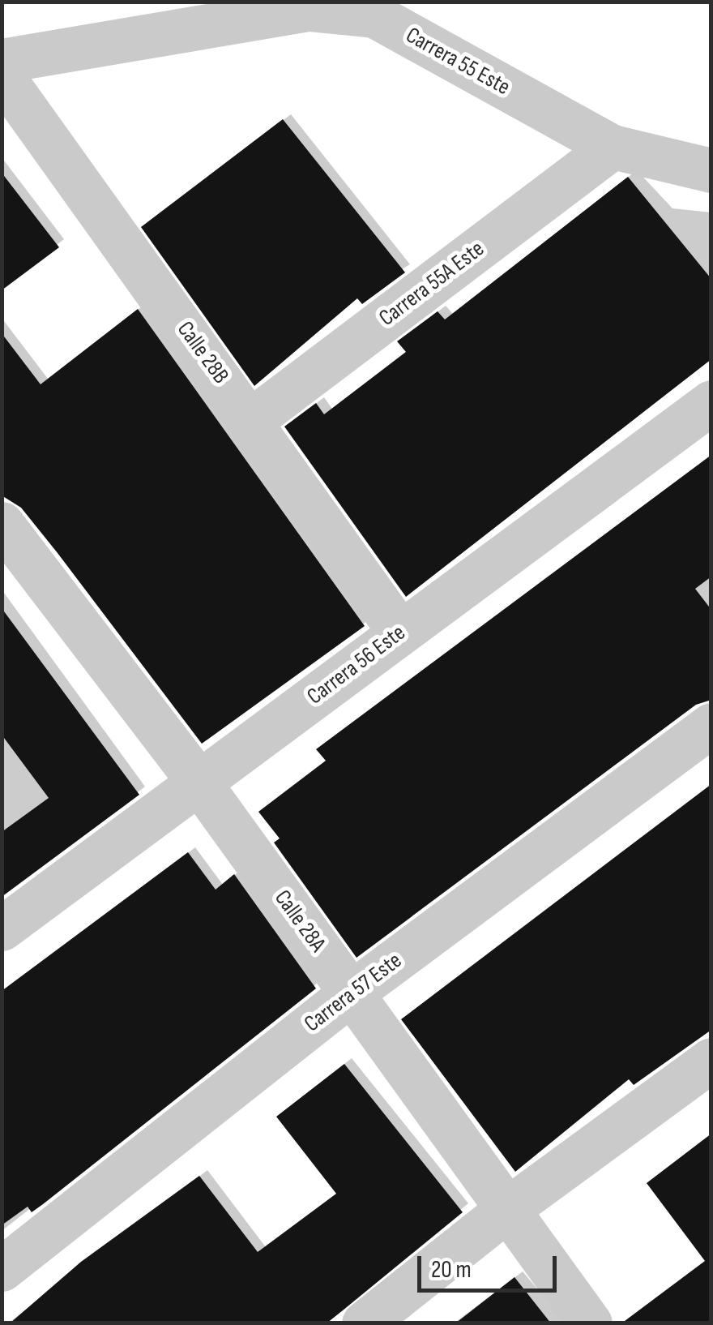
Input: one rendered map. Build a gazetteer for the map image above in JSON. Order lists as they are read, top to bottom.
{
  "streets": {
    "street": [
      "Carrera 55 Este",
      "Carrera 55A Este",
      "Calle 28B",
      "Carrera 56 Este",
      "Calle 28A",
      "Carrera 57 Este"
    ]
  },
  "crossings": [
    ["Carrera 55 Este", "Carrera 55A Este"],
    ["Carrera 55A Este", "Calle 28B"],
    ["Calle 28B", "Carrera 56 Este"],
    ["Carrera 56 Este", "Calle 28A"],
    ["Calle 28A", "Carrera 57 Este"]
  ],
  "scale_bar": "20 m"
}
